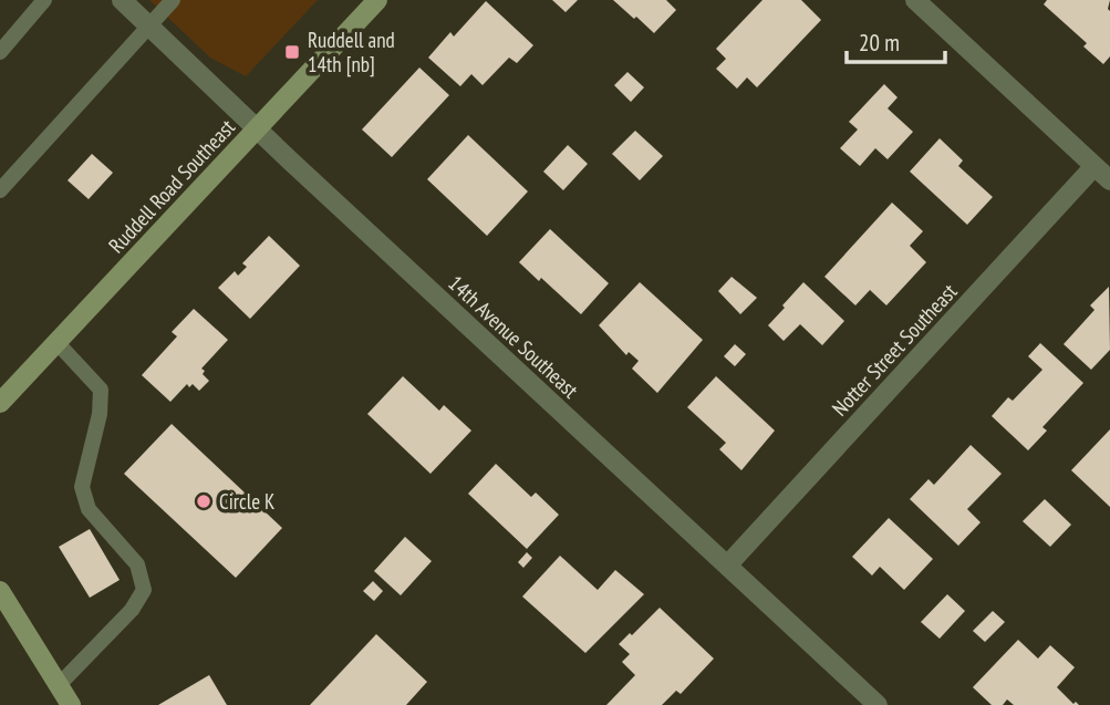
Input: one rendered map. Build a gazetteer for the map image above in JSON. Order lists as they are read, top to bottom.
{
  "streets": {
    "main road": ["Ruddell Road Southeast"],
    "street": ["14th Avenue Southeast", "Notter Street Southeast"]
  },
  "crossings": [
    ["Ruddell Road Southeast", "14th Avenue Southeast"],
    ["14th Avenue Southeast", "Notter Street Southeast"]
  ],
  "places": {
    "transit": ["Ruddell and 14th [nb]"],
    "other": ["Circle K"]
  },
  "scale_bar": "20 m"
}
